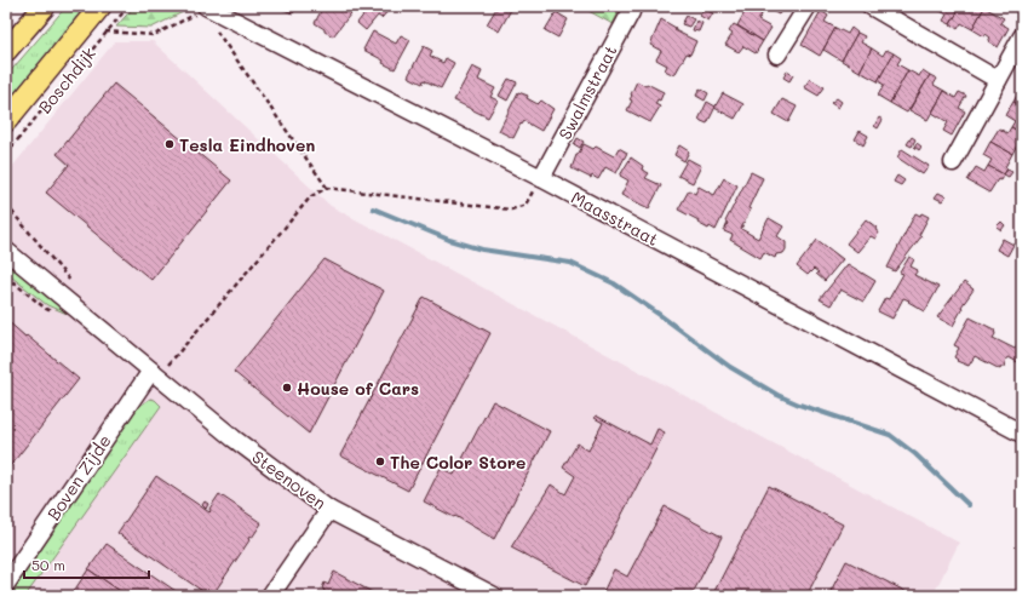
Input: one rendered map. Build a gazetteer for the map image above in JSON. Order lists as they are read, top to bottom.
{
  "streets": {
    "main road": ["Boschdijk"],
    "street": [
      "Swalmstraat",
      "Maasstraat",
      "Boven Zijde",
      "Steenoven"
    ]
  },
  "crossings": [
    ["Swalmstraat", "Maasstraat"],
    ["Boven Zijde", "Steenoven"]
  ],
  "places": ["Tesla Eindhoven", "House of Cars", "The Color Store"],
  "scale_bar": "50 m"
}
